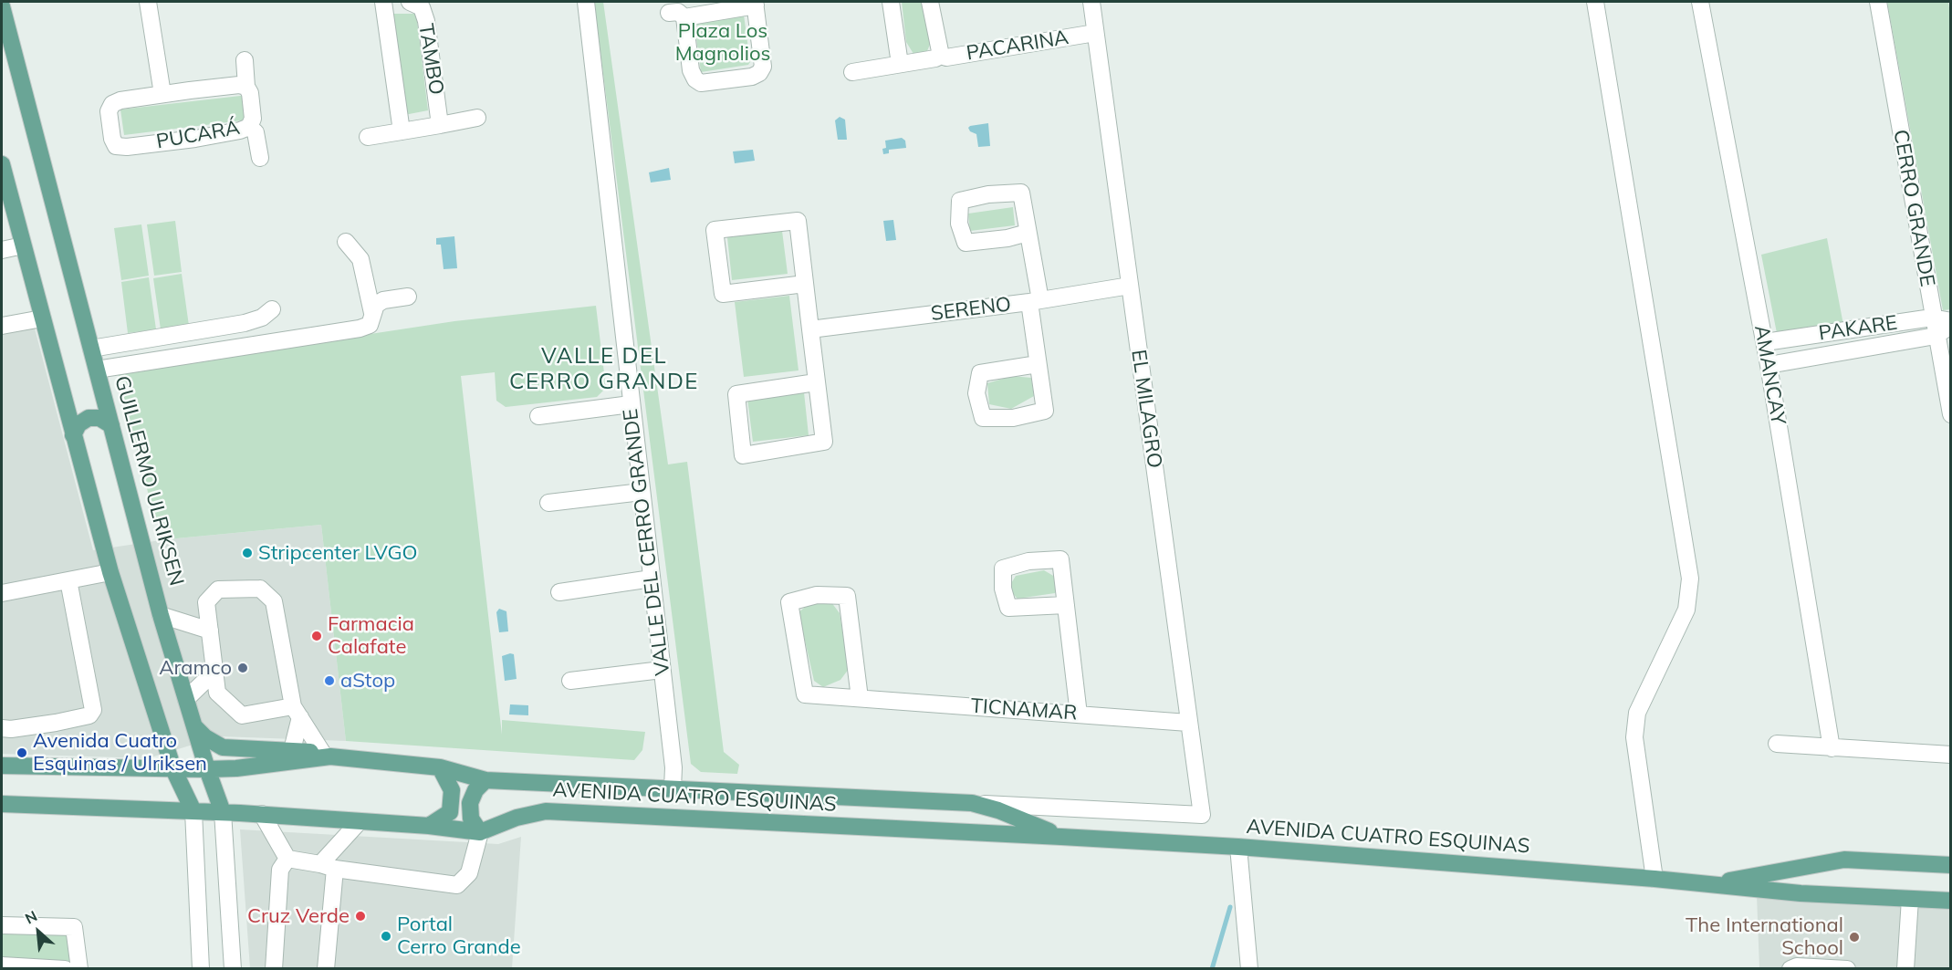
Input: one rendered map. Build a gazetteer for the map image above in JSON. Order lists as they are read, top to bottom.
{
  "streets": {
    "main road": ["GUILLERMO ULRIKSEN", "AVENIDA CUATRO ESQUINAS"],
    "street": [
      "PACARINA",
      "TAMBO",
      "PUCARÁ",
      "CERRO GRANDE",
      "SERENO",
      "PAKARE",
      "AMANCAY",
      "EL MILAGRO",
      "VALLE DEL CERRO GRANDE",
      "TICNAMAR"
    ]
  },
  "crossings": [
    ["PACARINA", "EL MILAGRO"],
    ["CERRO GRANDE", "PAKARE"],
    ["SERENO", "EL MILAGRO"],
    ["PAKARE", "AMANCAY"],
    ["EL MILAGRO", "TICNAMAR"],
    ["EL MILAGRO", "AVENIDA CUATRO ESQUINAS"],
    ["GUILLERMO ULRIKSEN", "AVENIDA CUATRO ESQUINAS"],
    ["VALLE DEL CERRO GRANDE", "AVENIDA CUATRO ESQUINAS"]
  ],
  "districts": ["VALLE DEL CERRO GRANDE"],
  "parks": ["Plaza Los Magnolios"],
  "places": [
    "Stripcenter LVGO",
    "Farmacia Calafate",
    "Aramco",
    "aStop",
    "Avenida Cuatro Esquinas / Ulriksen",
    "Cruz Verde",
    "Portal Cerro Grande",
    "The International School"
  ],
  "north": "top left"
}
